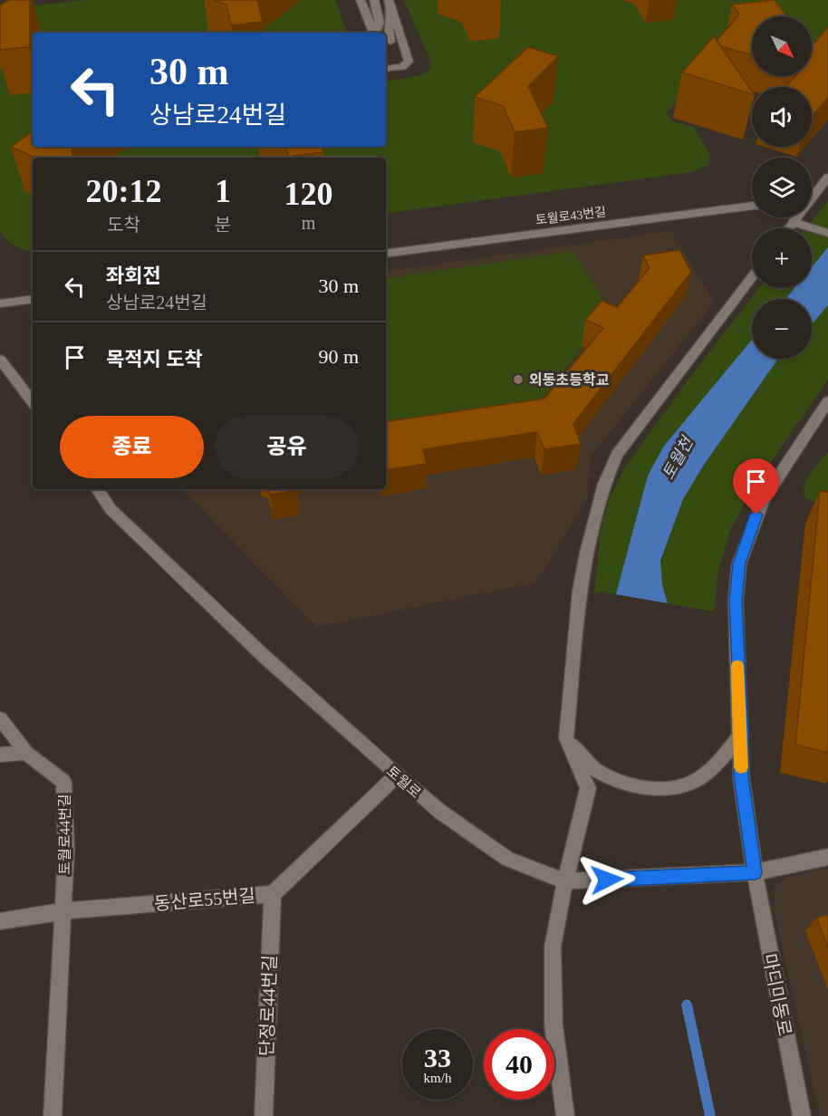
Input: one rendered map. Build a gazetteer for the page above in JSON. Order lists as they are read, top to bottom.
{
  "streets": {
    "street": [
      "토월로43번길",
      "토월로",
      "토월로44번길",
      "동산로55번길",
      "마디미동로",
      "단정로44번길"
    ]
  },
  "crossings": [
    ["토월로", "동산로55번길"],
    ["토월로44번길", "동산로55번길"],
    ["동산로55번길", "단정로44번길"]
  ],
  "water": ["토월천"],
  "places": ["외동초등학교"],
  "north": "bottom right",
  "page": {
    "map_buttons": ["+", "−"],
    "turn": ["30 m", "상남로24번길"],
    "eta": [
      "20:12",
      "도착",
      "1",
      "분",
      "120",
      "m"
    ],
    "list": [
      {
        "name": "좌회전",
        "note": "상남로24번길",
        "value": "30 m"
      },
      {
        "name": "목적지 도착",
        "value": "90 m"
      }
    ],
    "buttons": ["종료", "공유"],
    "speed": "33 km/h",
    "limit": "40"
  }
}
